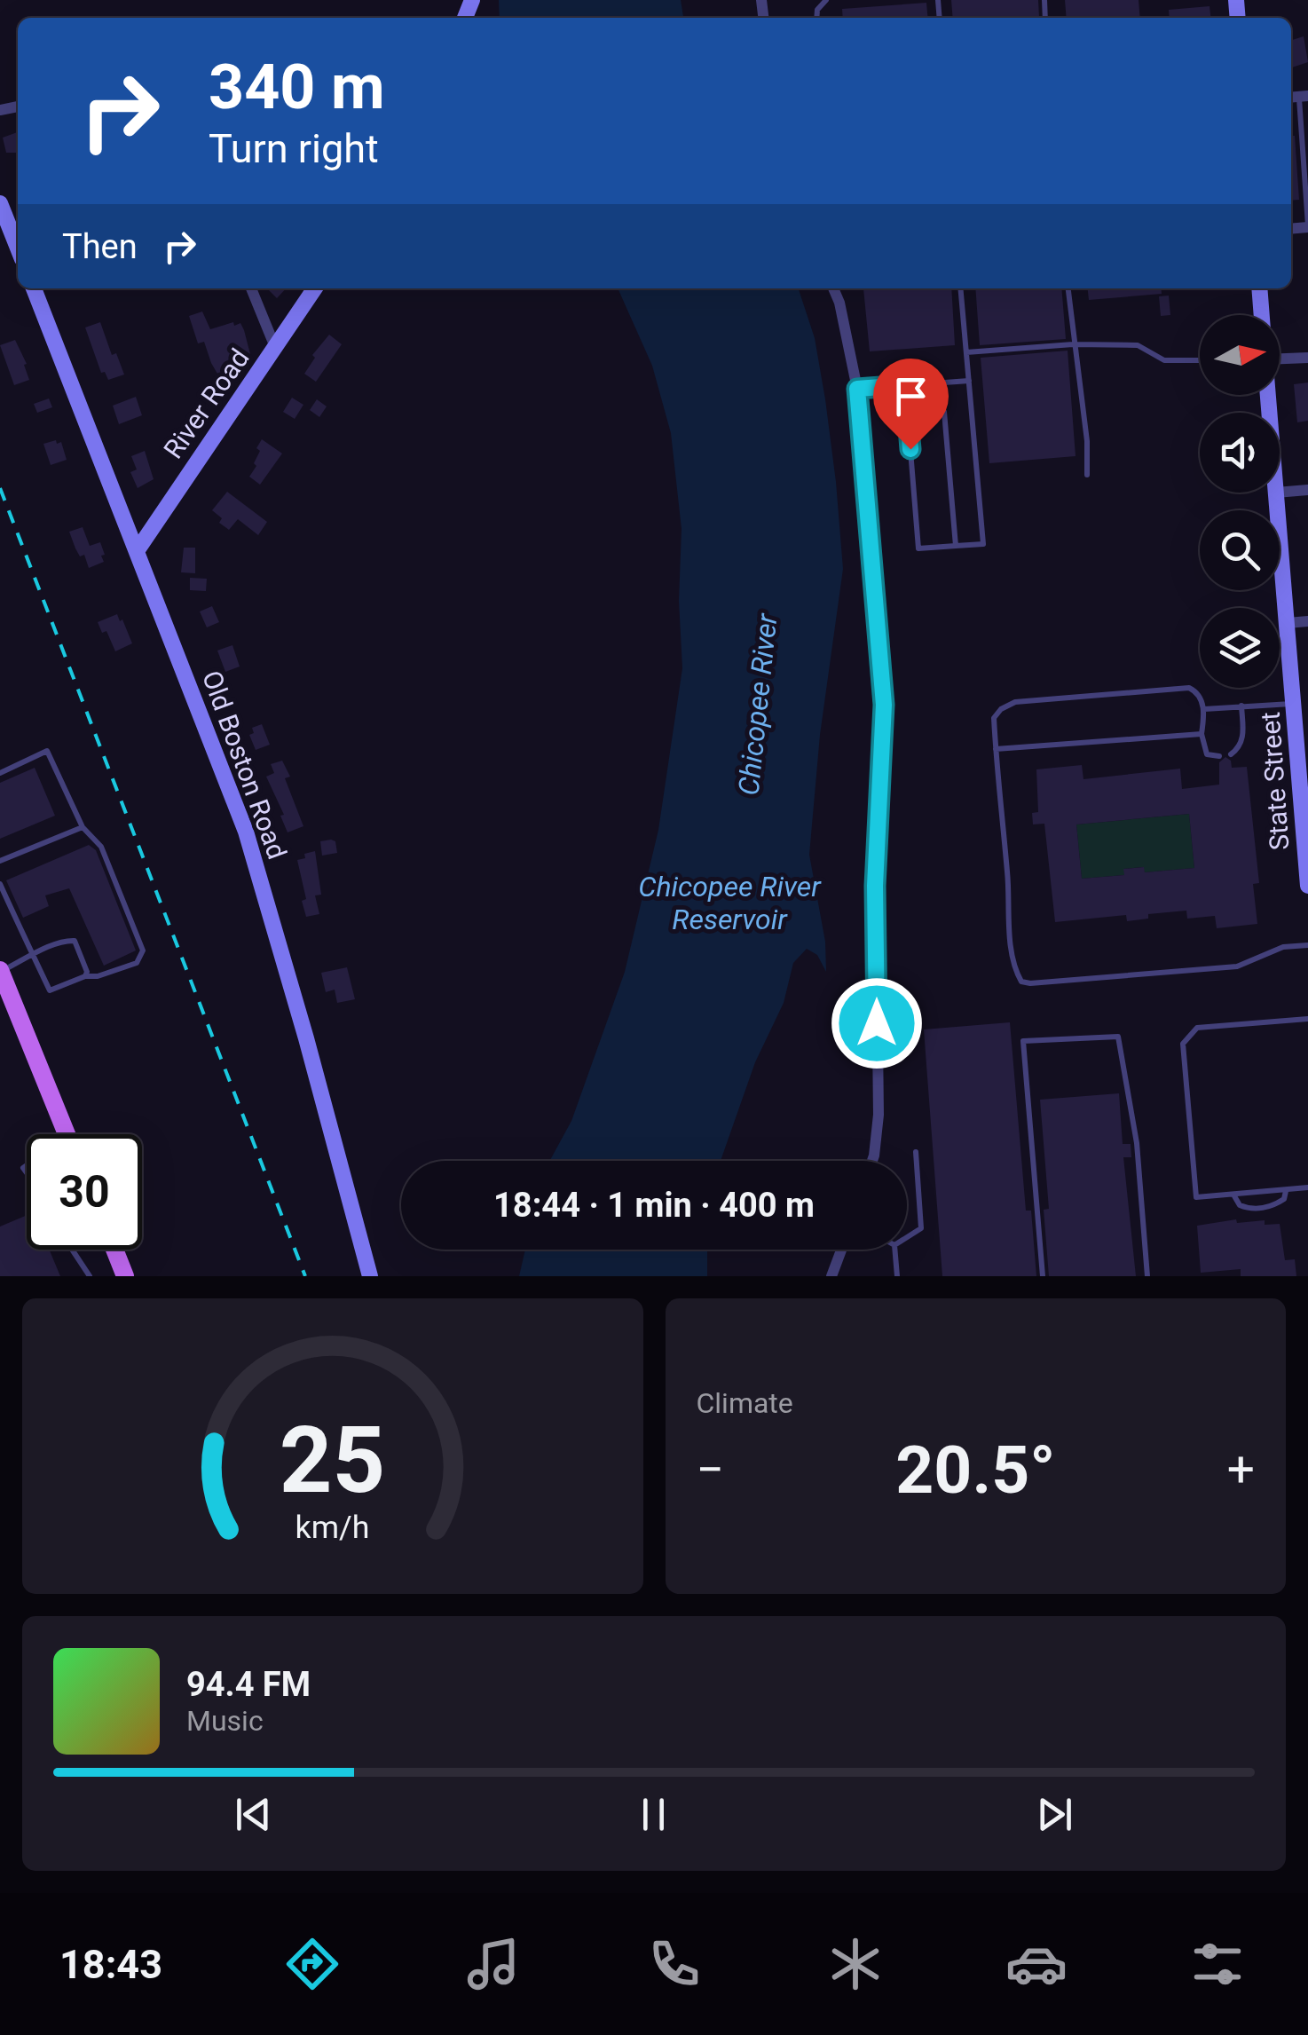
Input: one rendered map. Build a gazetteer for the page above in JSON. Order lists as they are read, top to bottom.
{
  "streets": {
    "street": ["River Road", "Old Boston Road", "State Street"]
  },
  "crossings": [
    ["River Road", "Old Boston Road"]
  ],
  "water": ["Chicopee River", "Chicopee River Reservoir"],
  "north": "right",
  "page": {
    "turn": ["340 m", "Turn right"],
    "then": "Then",
    "limit": "30",
    "trip": "18:44 · 1 min · 400 m",
    "tile": "Climate",
    "heat": ["−", "20.5°", "+"],
    "song": ["94.4 FM", "Music"],
    "tabs": "18:43",
    "gauge": ["25", "km/h"]
  }
}
